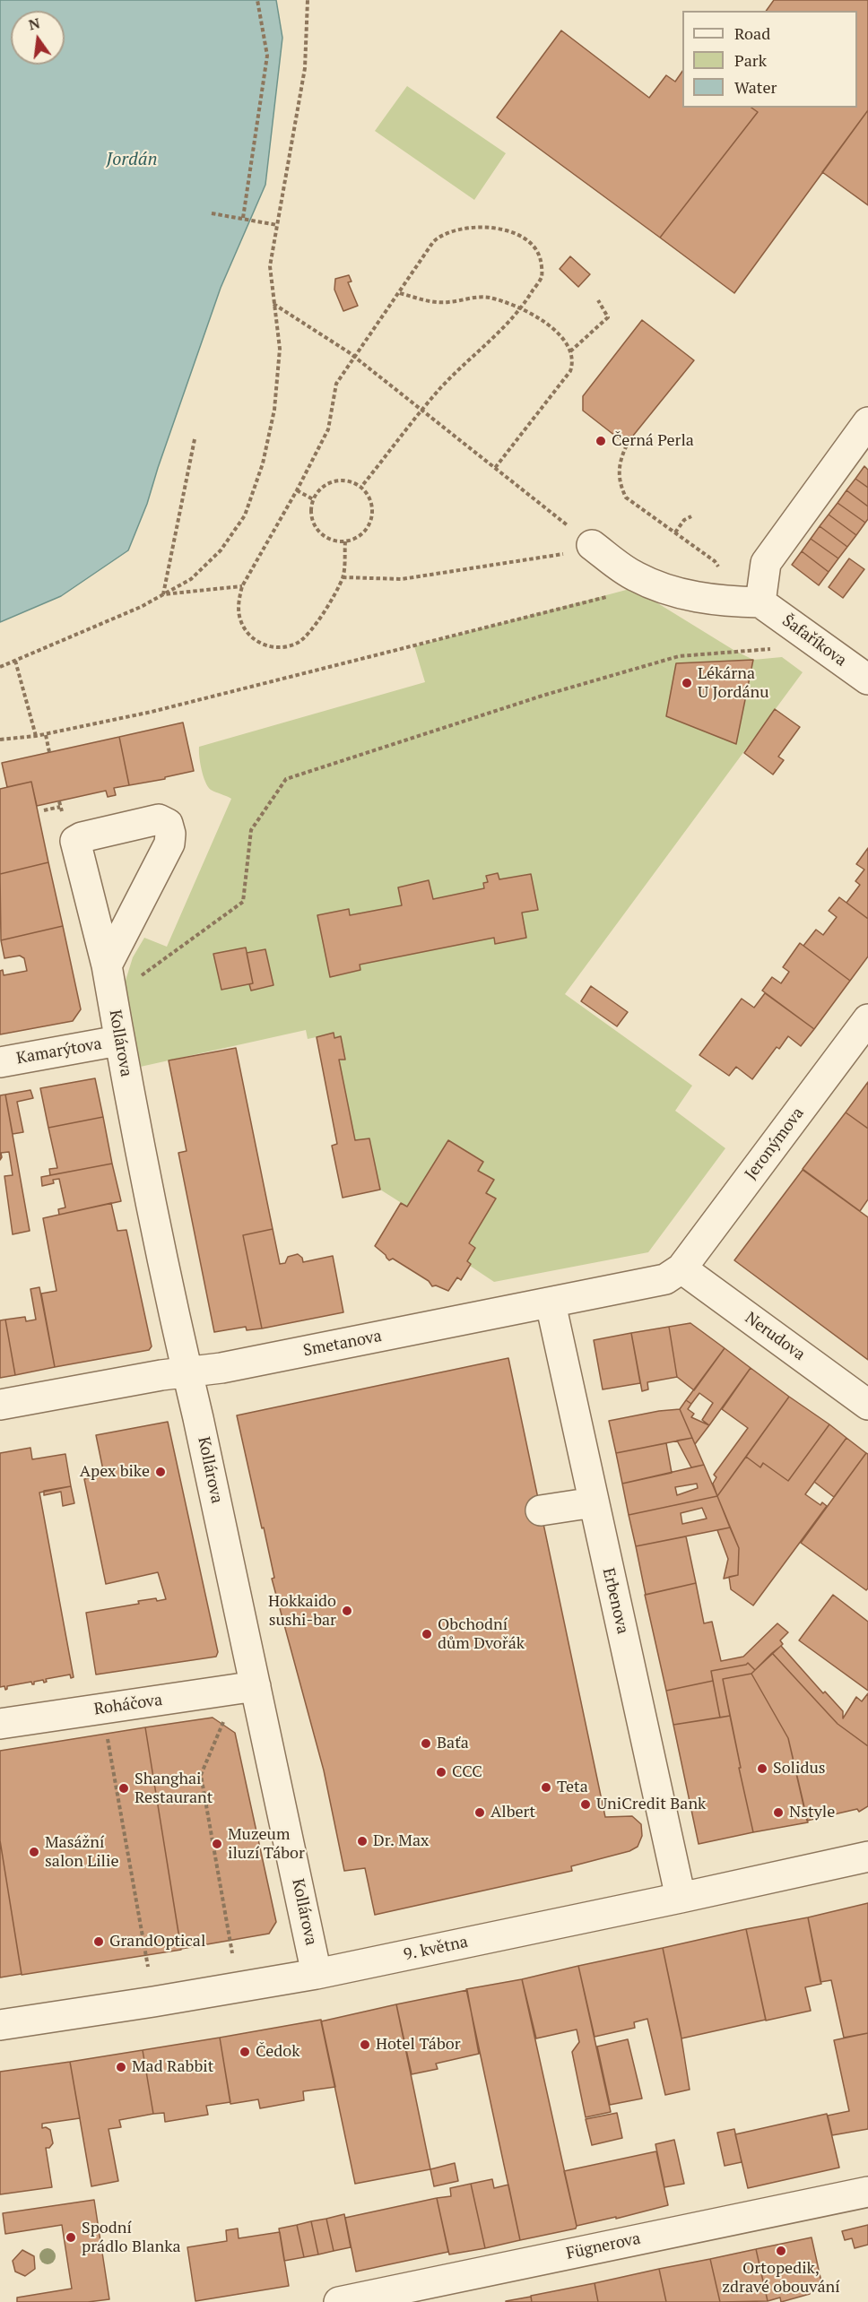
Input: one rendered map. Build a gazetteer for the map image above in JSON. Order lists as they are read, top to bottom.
{
  "streets": {
    "street": [
      "Šafaříkova",
      "Kollárova",
      "Kamarýtova",
      "Jeronýmova",
      "Nerudova",
      "Smetanova",
      "Erbenova",
      "Roháčova",
      "9. května",
      "Fügnerova"
    ]
  },
  "crossings": [
    ["Kollárova", "Kamarýtova"],
    ["Kollárova", "Smetanova"],
    ["Kollárova", "Roháčova"],
    ["Kollárova", "9. května"],
    ["Jeronýmova", "Nerudova"],
    ["Jeronýmova", "Smetanova"],
    ["Nerudova", "Smetanova"],
    ["Smetanova", "Erbenova"],
    ["Erbenova", "9. května"]
  ],
  "water": ["Jordán"],
  "places": [
    "Černá Perla",
    "Lékárna U Jordánu",
    "Apex bike",
    "Hokkaido sushi-bar",
    "Obchodní dům Dvořák",
    "Baťa",
    "Solidus",
    "CCC",
    "Teta",
    "Shanghai Restaurant",
    "UniCredit Bank",
    "Albert",
    "Nstyle",
    "Dr. Max",
    "Muzeum iluzí Tábor",
    "Masážní salon Lilie",
    "GrandOptical",
    "Hotel Tábor",
    "Čedok",
    "Mad Rabbit",
    "Spodní prádlo Blanka",
    "Ortopedik, zdravé obouvání"
  ],
  "legend": ["Road", "Park", "Water"],
  "north": "top"
}
